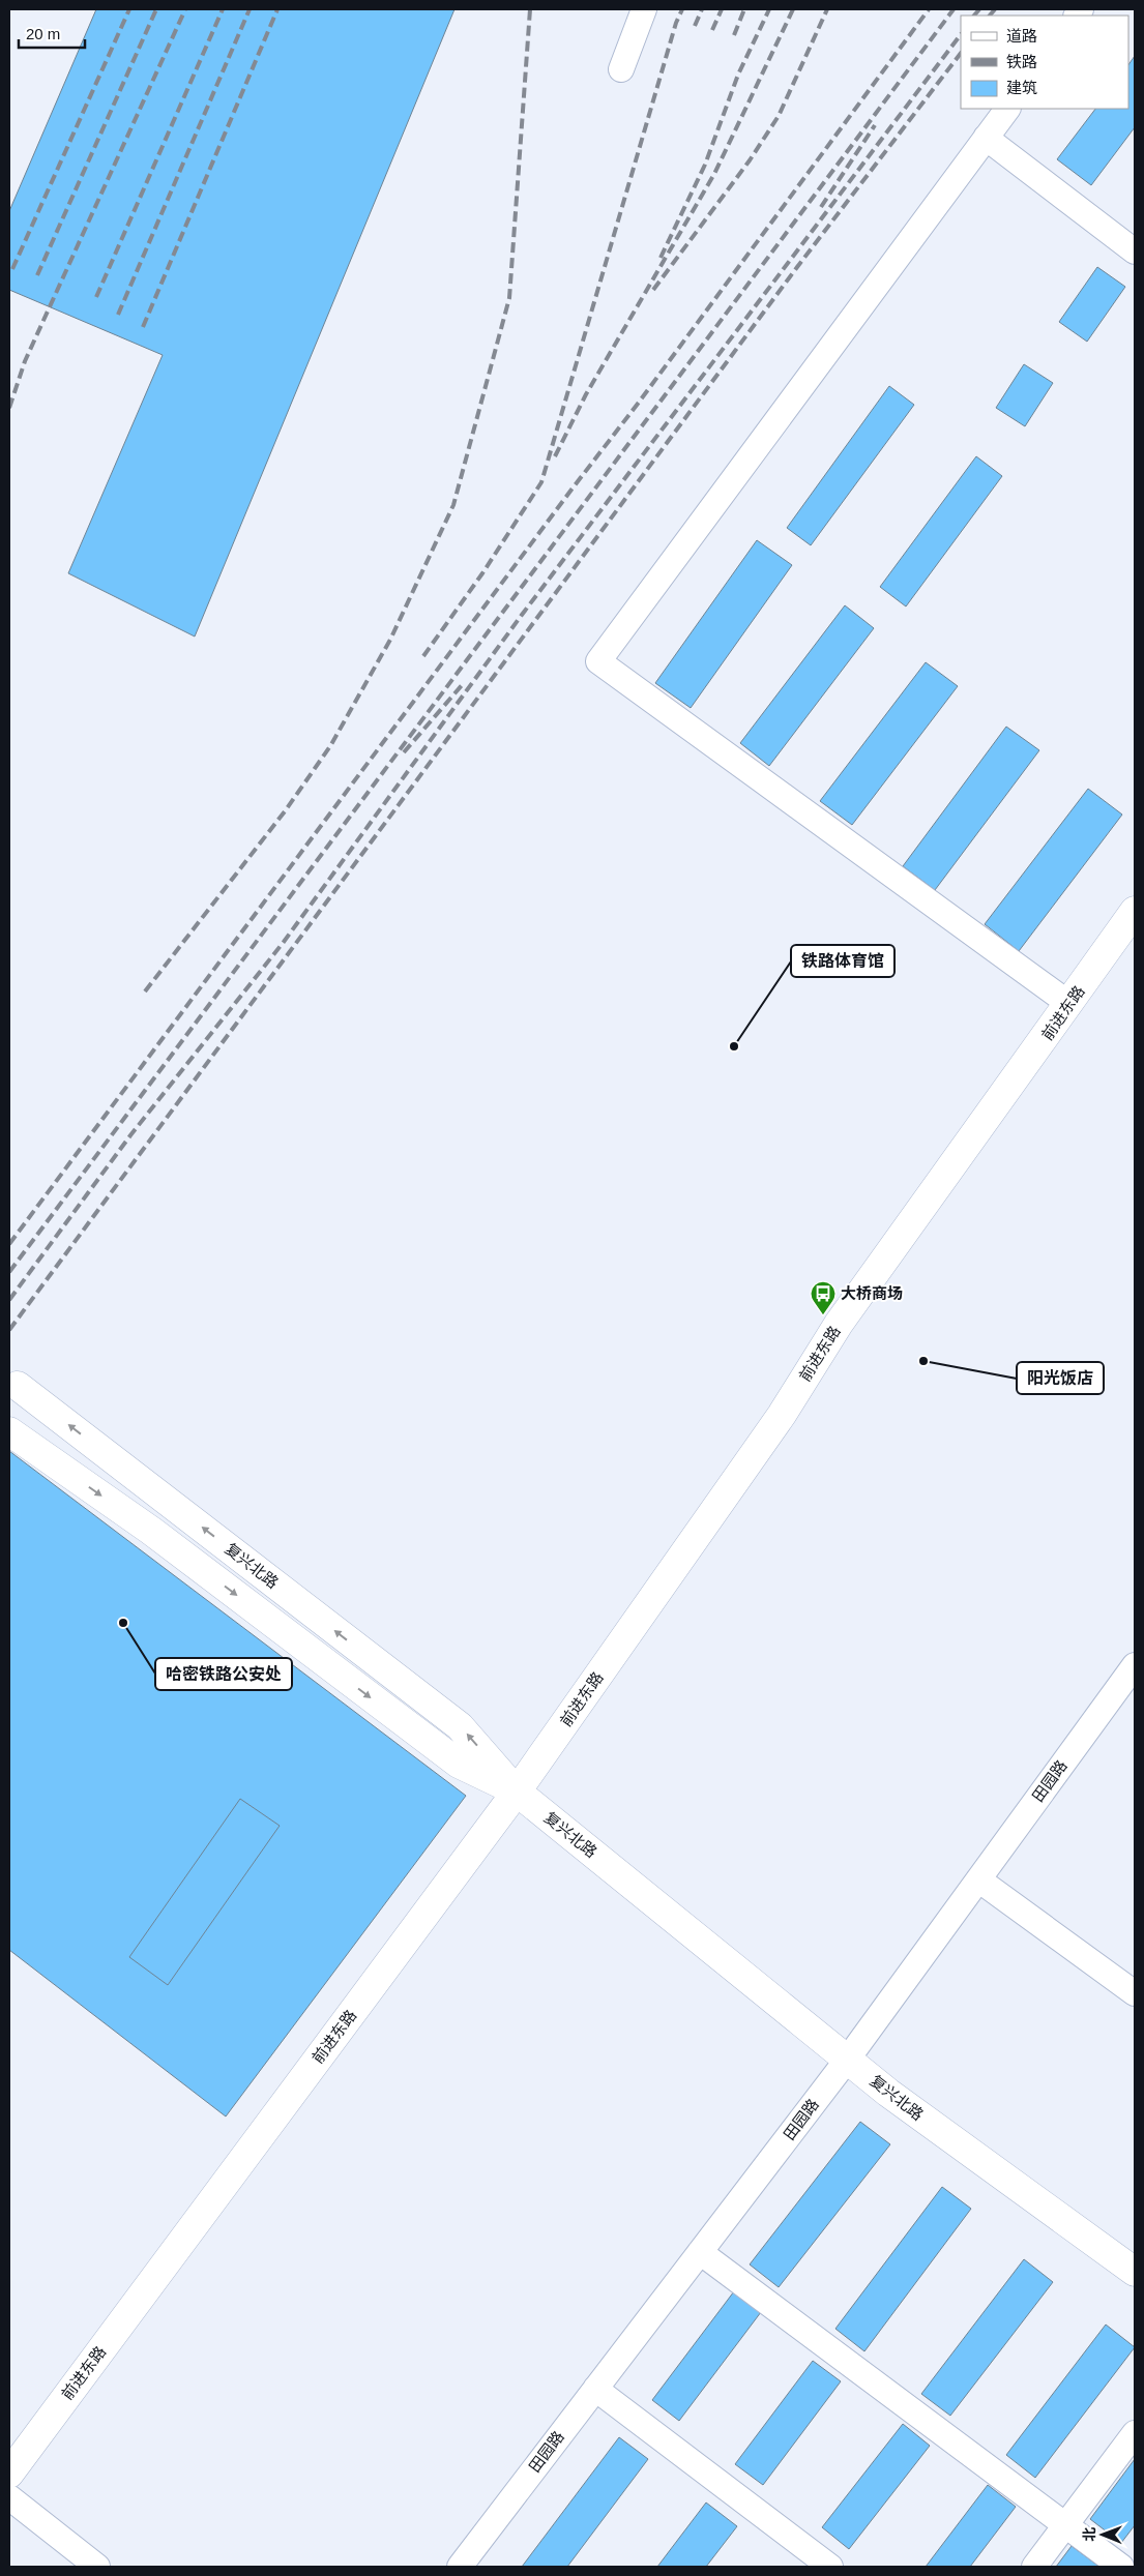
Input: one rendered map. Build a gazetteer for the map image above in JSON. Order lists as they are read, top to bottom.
{
  "streets": {
    "street": ["前进东路", "复兴北路", "田园路"]
  },
  "crossings": [
    ["前进东路", "复兴北路"],
    ["复兴北路", "田园路"]
  ],
  "places": {
    "other": ["铁路体育馆", "阳光饭店", "哈密铁路公安处"],
    "bus stop": ["大桥商场"]
  },
  "legend": ["道路", "铁路", "建筑"],
  "scale_bar": "20 m",
  "north": "left"
}
